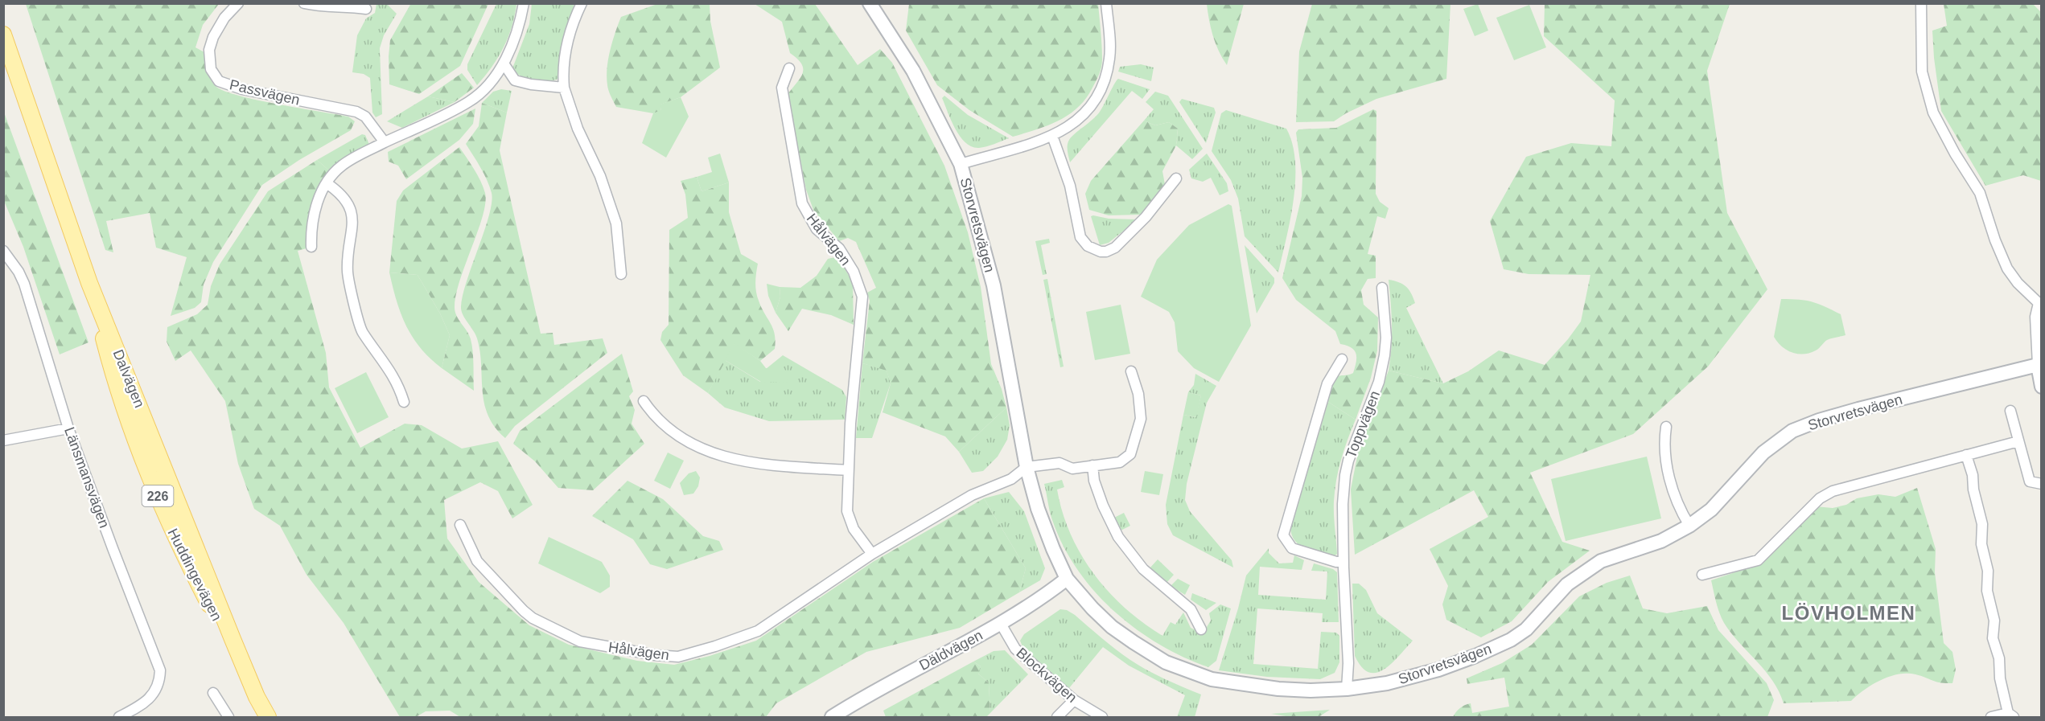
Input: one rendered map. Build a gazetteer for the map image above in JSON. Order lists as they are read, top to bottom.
{
  "streets": {
    "main road": ["Dalvägen", "226"],
    "street": [
      "Passvägen",
      "Storvretsvägen",
      "Hålvägen",
      "Toppvägen",
      "Länsmansvägen",
      "Däldvägen",
      "Blockvägen"
    ]
  },
  "crossings": [
    ["Storvretsvägen", "Hålvägen"],
    ["Storvretsvägen", "Toppvägen"],
    ["Storvretsvägen", "Däldvägen"],
    ["Däldvägen", "Blockvägen"]
  ],
  "districts": ["LÖVHOLMEN"]
}
